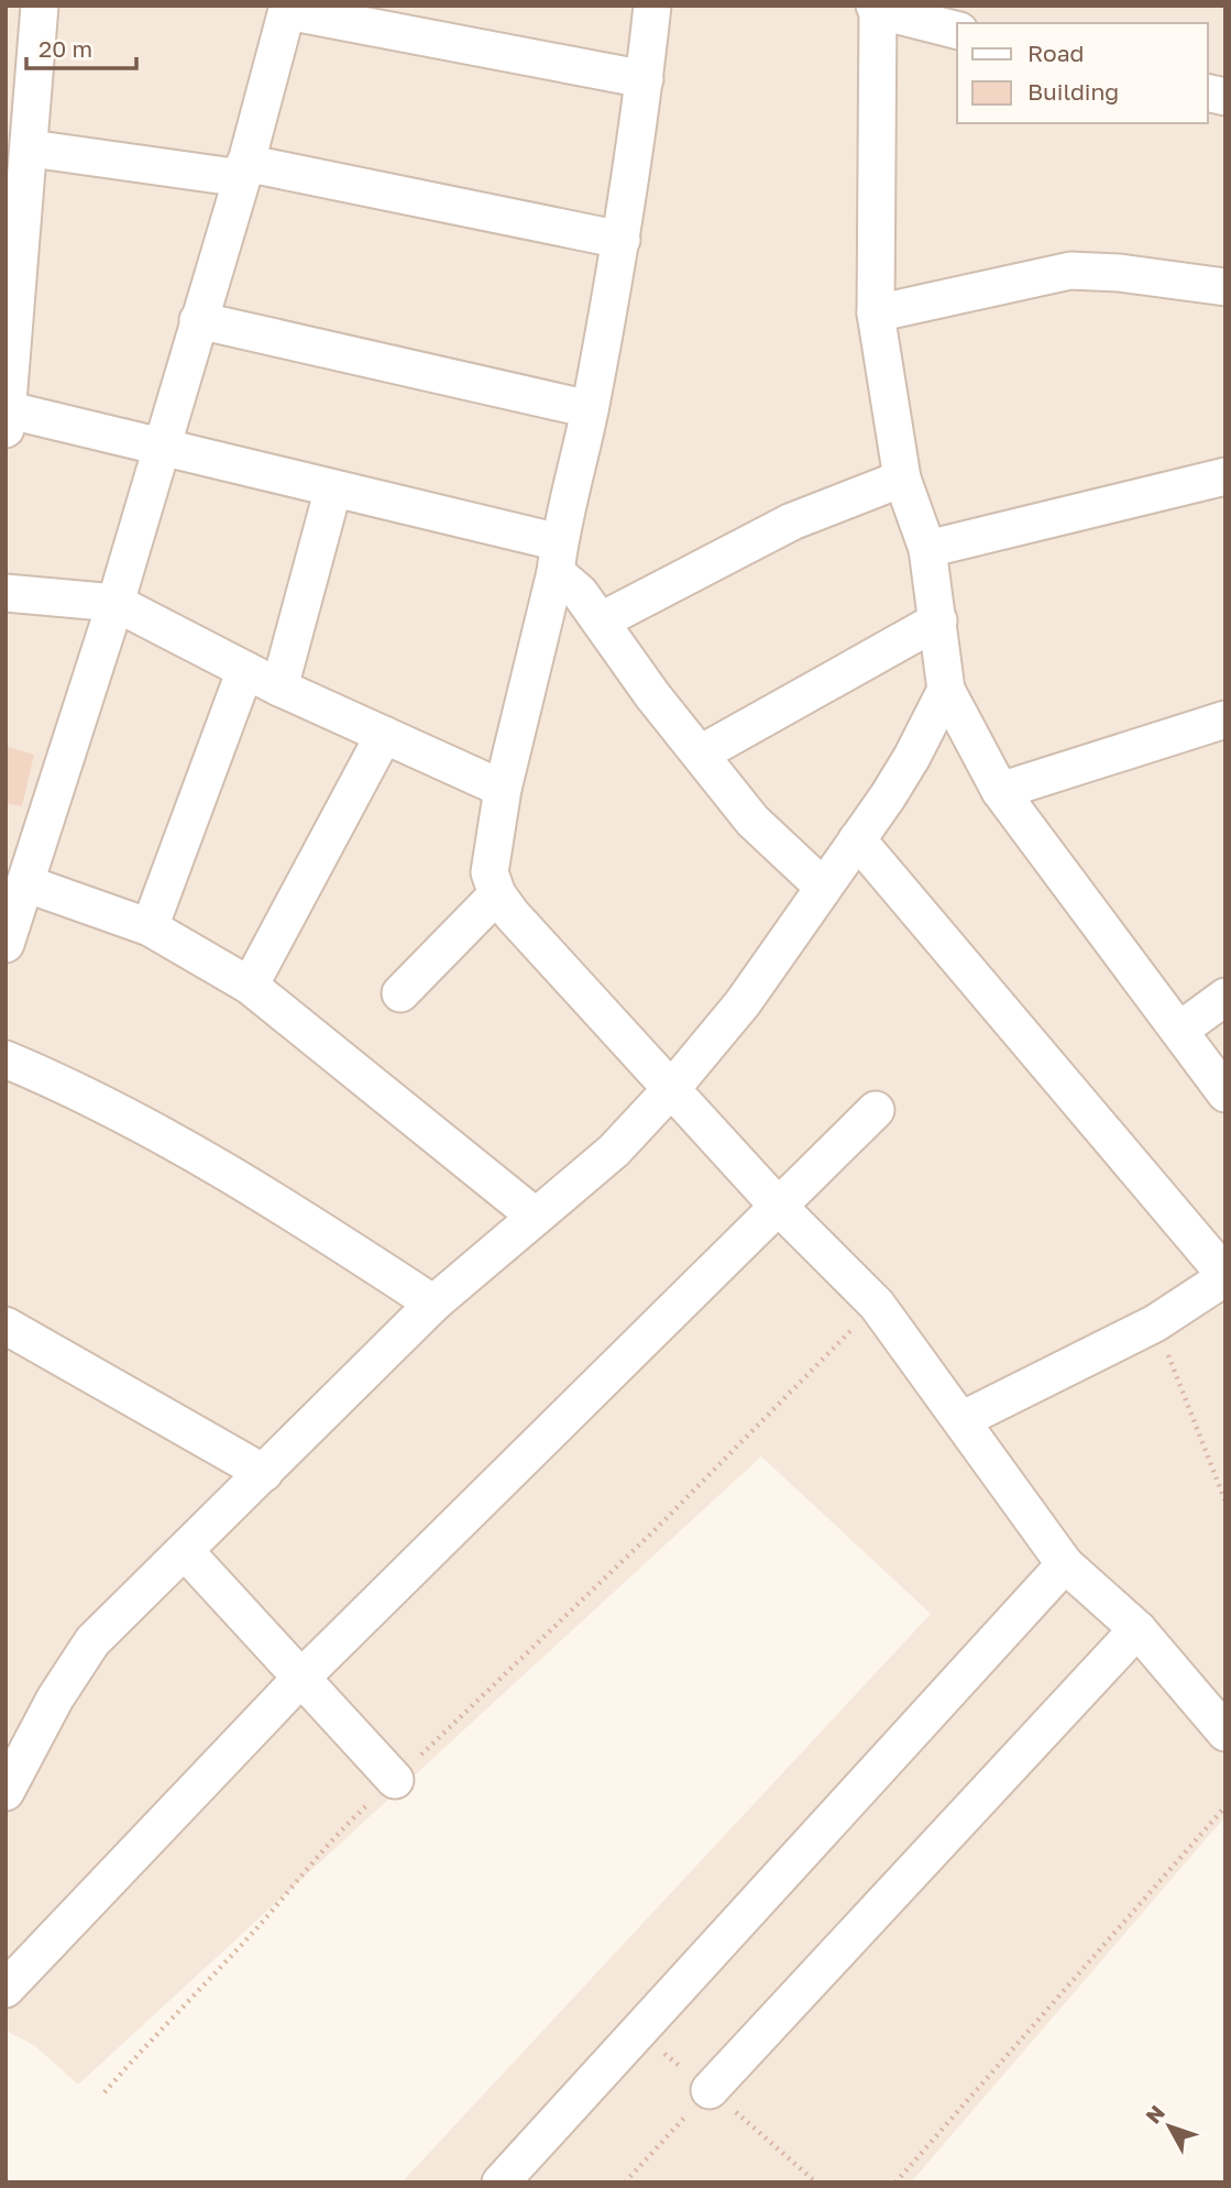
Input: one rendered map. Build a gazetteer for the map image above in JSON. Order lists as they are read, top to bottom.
{
  "legend": ["Road", "Building"],
  "scale_bar": "20 m",
  "north": "top left"
}
